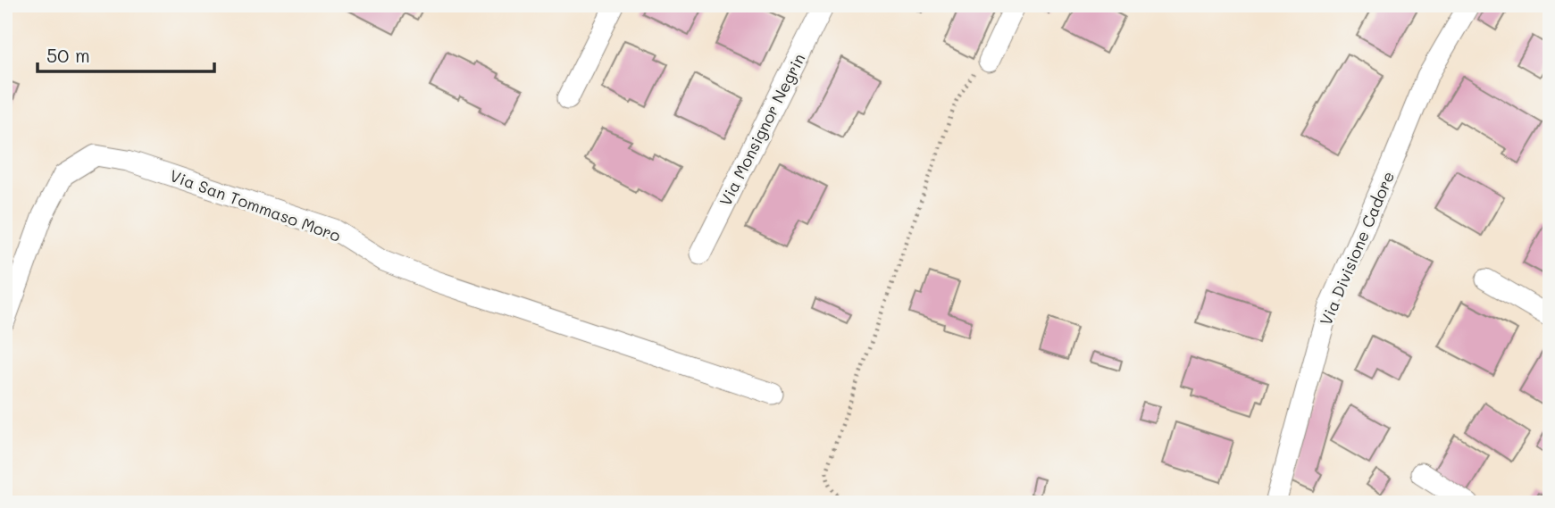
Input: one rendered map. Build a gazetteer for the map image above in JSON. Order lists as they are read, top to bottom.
{
  "streets": {
    "street": ["Via Monsignor Negrin", "Via San Tommaso Moro", "Via Divisione Cadore"]
  },
  "scale_bar": "50 m"
}
